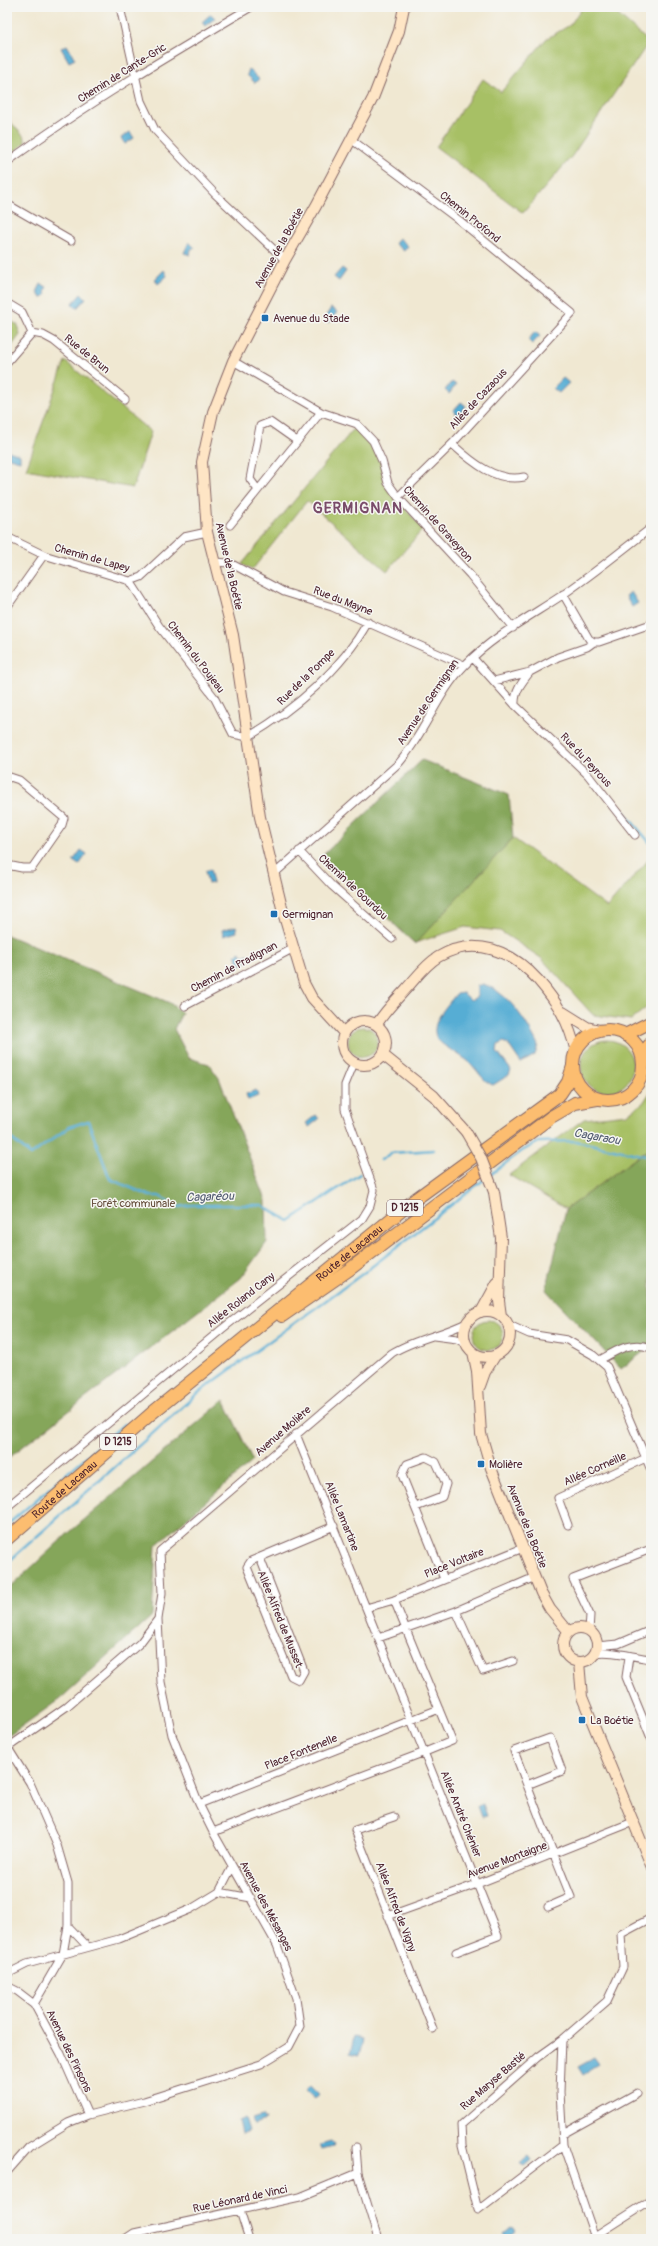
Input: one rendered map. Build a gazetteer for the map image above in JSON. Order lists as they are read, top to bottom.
{
  "streets": {
    "main road": ["Avenue de la Boétie", "D 1215", "Route de Lacanau"],
    "street": [
      "Chemin de Cante-Gric",
      "Chemin Profond",
      "Rue de Brun",
      "Allée de Cazaous",
      "Chemin de Graveyron",
      "Chemin de Lapey",
      "Rue du Mayne",
      "Chemin du Poujeau",
      "Rue de la Pompe",
      "Avenue de Germignan",
      "Rue du Peyrous",
      "Chemin de Gourdou",
      "Chemin de Pradignan",
      "Allée Roland Cany",
      "Avenue Molière",
      "Allée Corneille",
      "Allée Lamartine",
      "Place Voltaire",
      "Allée Alfred de Musset",
      "Place Fontenelle",
      "Allée André Chénier",
      "Avenue Montaigne",
      "Avenue des Mésanges",
      "Allée Alfred de Vigny",
      "Avenue des Pinsons",
      "Rue Maryse Bastié",
      "Rue Léonard de Vinci"
    ]
  },
  "crossings": [
    ["Chemin Profond", "Avenue de la Boétie"],
    ["Chemin Profond", "Allée de Cazaous"],
    ["Avenue de la Boétie", "Chemin de Graveyron"],
    ["Avenue de la Boétie", "Chemin de Lapey"],
    ["Avenue de la Boétie", "Rue du Mayne"],
    ["Avenue de la Boétie", "Chemin du Poujeau"],
    ["Avenue de la Boétie", "Rue de la Pompe"],
    ["Avenue de la Boétie", "Avenue de Germignan"],
    ["Avenue de la Boétie", "Chemin de Pradignan"],
    ["Avenue de la Boétie", "Allée Roland Cany"],
    ["Avenue de la Boétie", "Avenue Molière"],
    ["Avenue de la Boétie", "Place Voltaire"],
    ["Allée de Cazaous", "Chemin de Graveyron"],
    ["Chemin de Graveyron", "Avenue de Germignan"],
    ["Chemin de Lapey", "Chemin du Poujeau"],
    ["Rue du Mayne", "Rue de la Pompe"],
    ["Rue du Mayne", "Avenue de Germignan"],
    ["Chemin du Poujeau", "Rue de la Pompe"],
    ["Avenue de Germignan", "Rue du Peyrous"],
    ["Avenue de Germignan", "Chemin de Gourdou"],
    ["Avenue Molière", "Allée Lamartine"],
    ["Avenue Molière", "Avenue des Mésanges"],
    ["Allée Lamartine", "Place Voltaire"],
    ["Allée Lamartine", "Allée Alfred de Musset"],
    ["Allée Lamartine", "Place Fontenelle"],
    ["Allée Lamartine", "Allée André Chénier"],
    ["Place Fontenelle", "Allée André Chénier"],
    ["Place Fontenelle", "Avenue des Mésanges"],
    ["Allée André Chénier", "Avenue Montaigne"],
    ["Avenue Montaigne", "Allée Alfred de Vigny"],
    ["Avenue des Mésanges", "Avenue des Pinsons"]
  ],
  "districts": ["GERMIGNAN"],
  "water": ["Cagaraou", "Cagaréou"],
  "parks": ["Forêt communale"],
  "places": {
    "transit": [
      "Avenue du Stade",
      "Germignan",
      "Molière",
      "La Boétie"
    ]
  }
}
